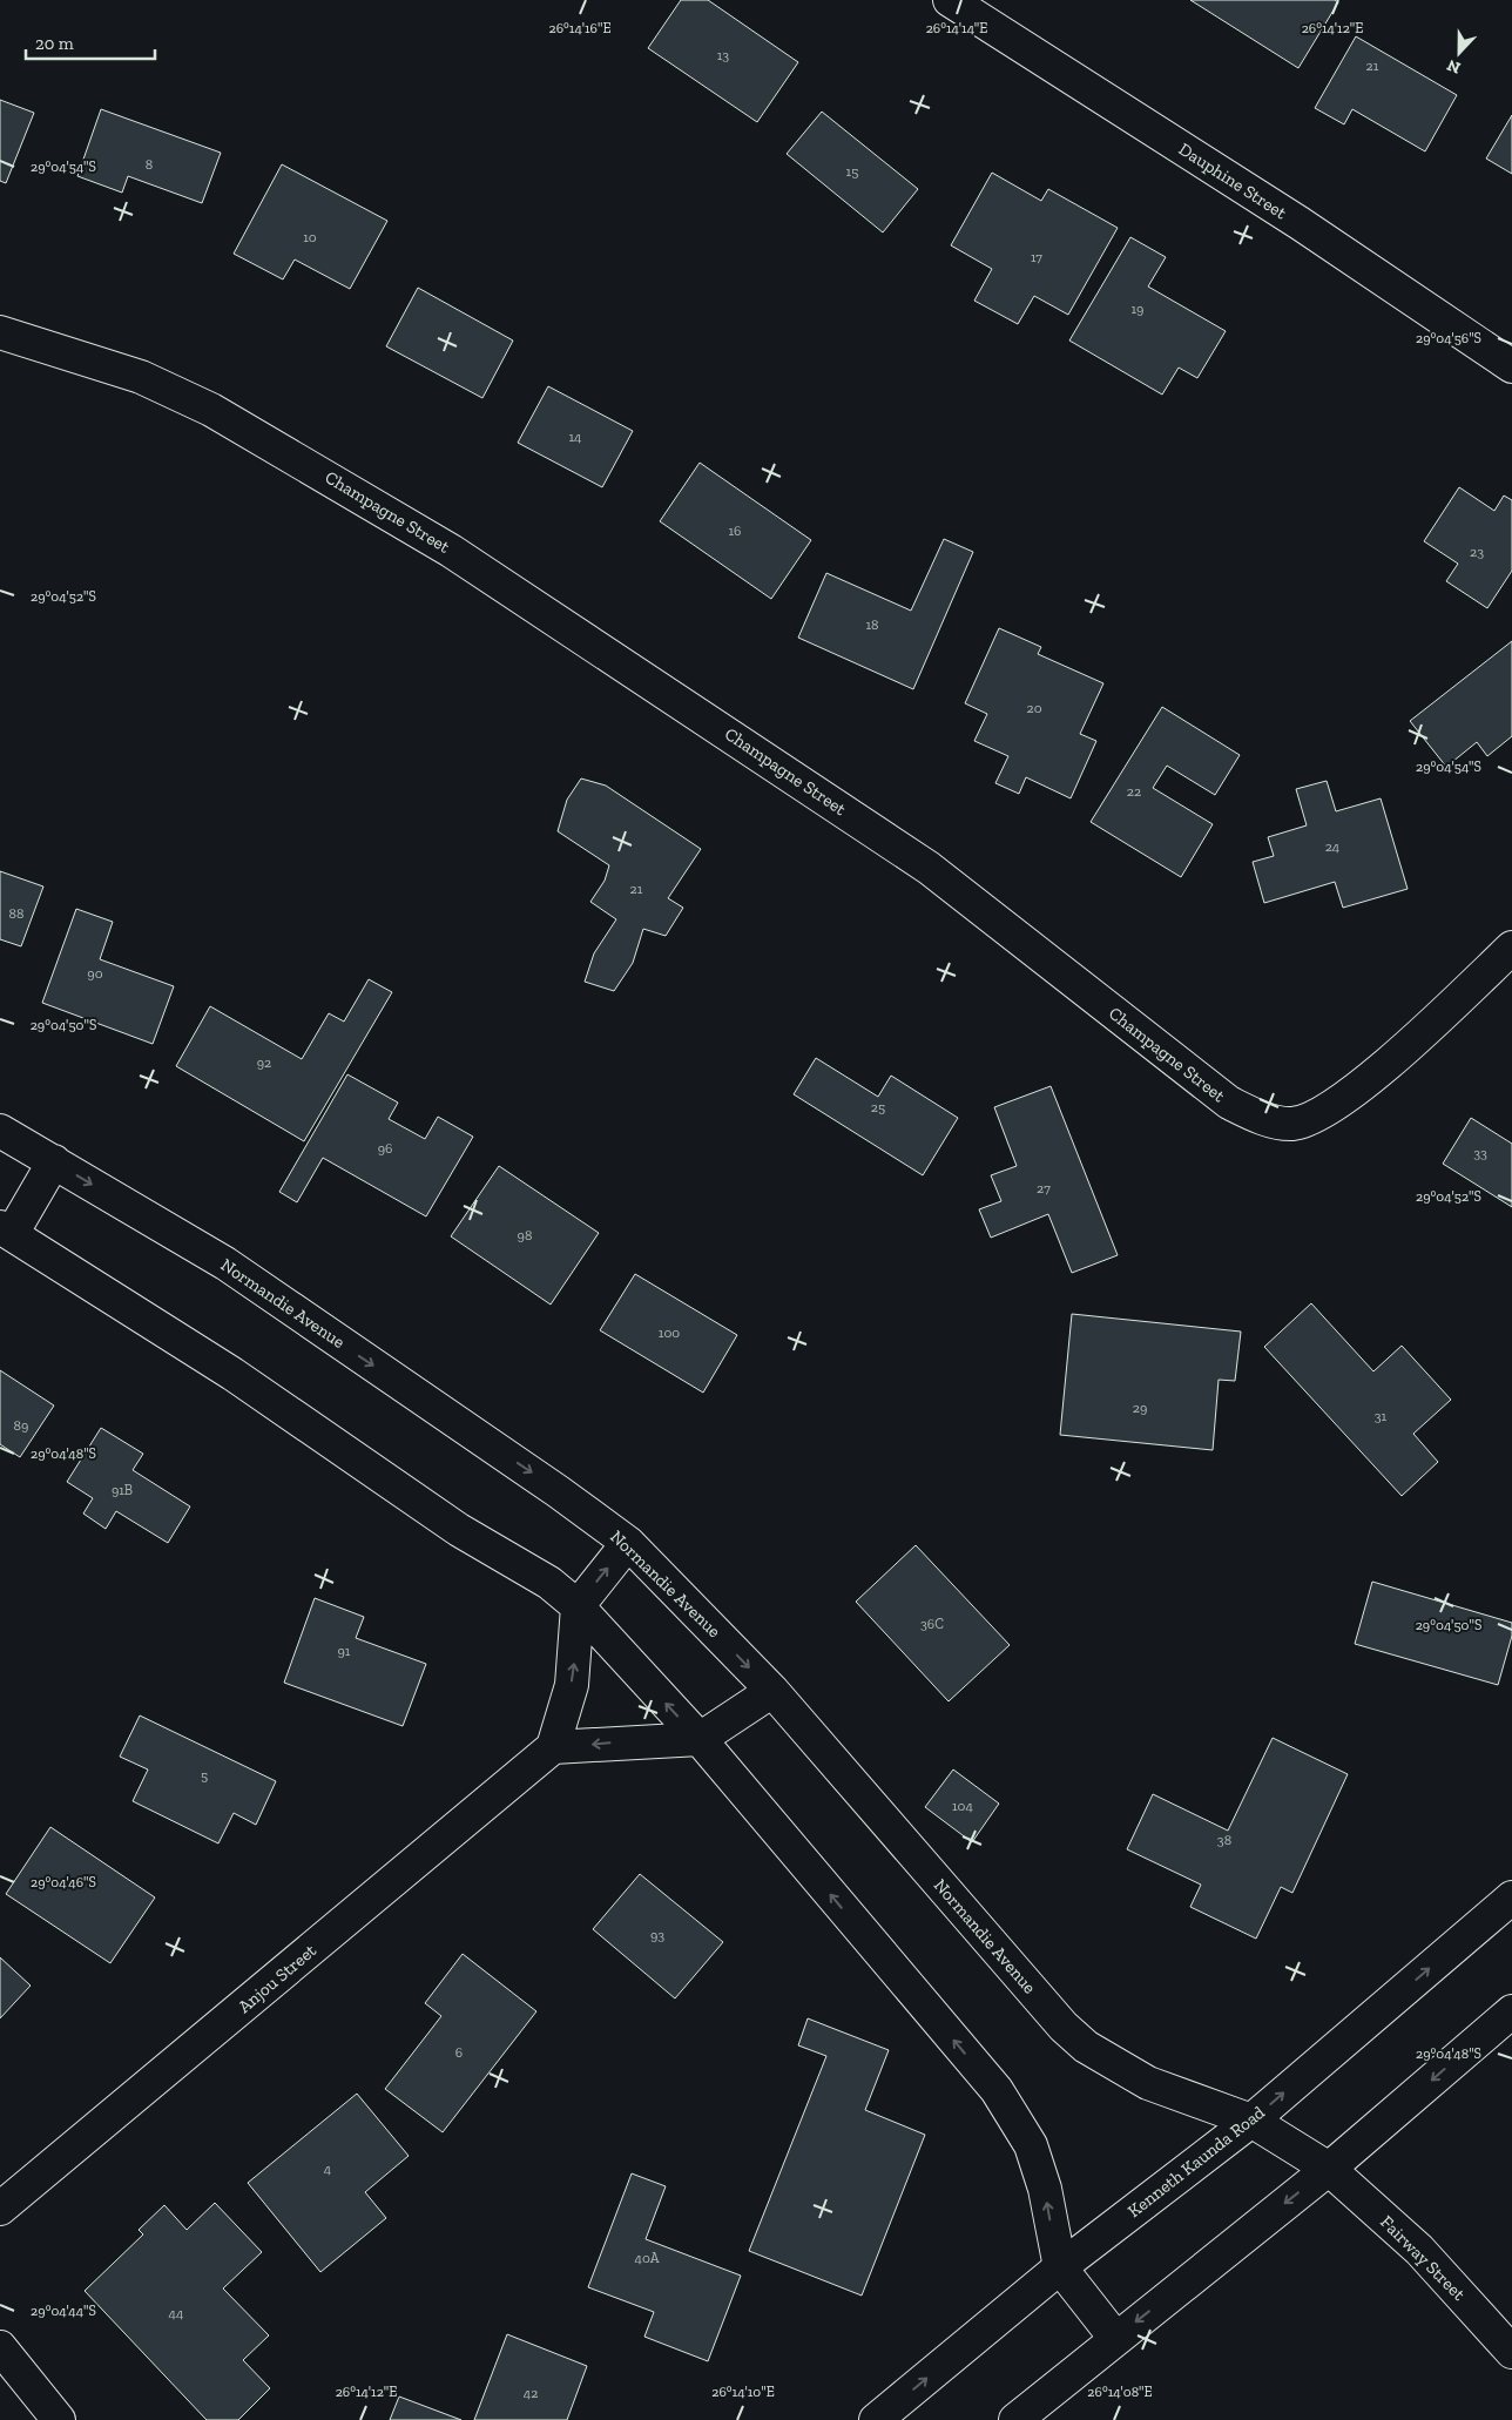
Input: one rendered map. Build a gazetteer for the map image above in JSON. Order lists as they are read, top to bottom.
{
  "streets": {
    "street": [
      "Dauphine Street",
      "Champagne Street",
      "Normandie Avenue",
      "Anjou Street",
      "Kenneth Kaunda Road",
      "Fairway Street"
    ]
  },
  "crossings": [
    ["Normandie Avenue", "Kenneth Kaunda Road"],
    ["Normandie Avenue", "Fairway Street"]
  ],
  "house_numbers": [
    "13",
    "21",
    "8",
    "15",
    "10",
    "17",
    "19",
    "14",
    "16",
    "23",
    "18",
    "20",
    "22",
    "24",
    "21",
    "88",
    "90",
    "92",
    "25",
    "96",
    "33",
    "27",
    "98",
    "100",
    "29",
    "31",
    "89",
    "91B",
    "36C",
    "91",
    "5",
    "104",
    "38",
    "93",
    "6",
    "4",
    "40A",
    "44",
    "42"
  ],
  "scale_bar": "20 m",
  "north": "bottom",
  "coordinates": [
    "26°14'14\"E",
    "26°14'12\"E",
    "26°14'16\"E",
    "29°04'54\"S",
    "29°04'56\"S",
    "29°04'52\"S",
    "29°04'50\"S",
    "29°04'48\"S",
    "29°04'46\"S",
    "29°04'44\"S",
    "26°14'10\"E",
    "26°14'08\"E"
  ]
}
